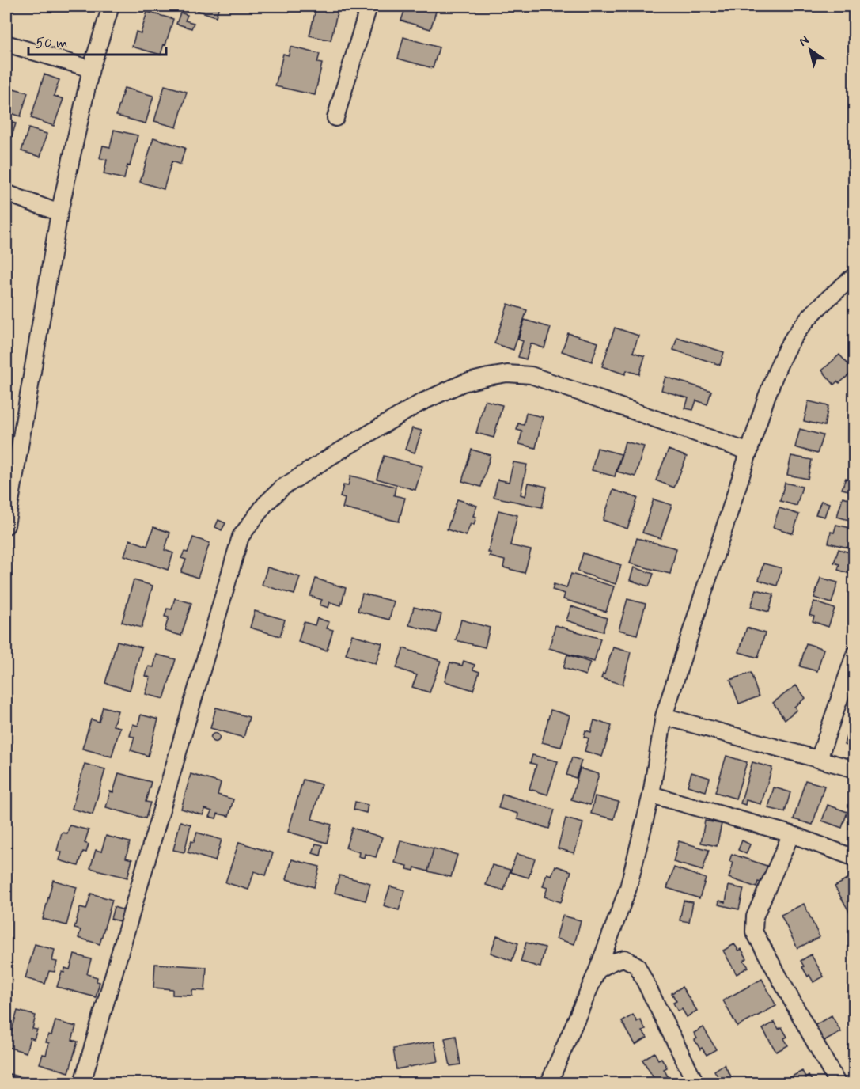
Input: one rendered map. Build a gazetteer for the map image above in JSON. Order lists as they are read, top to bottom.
{
  "scale_bar": "50 m",
  "north": "top left"
}
